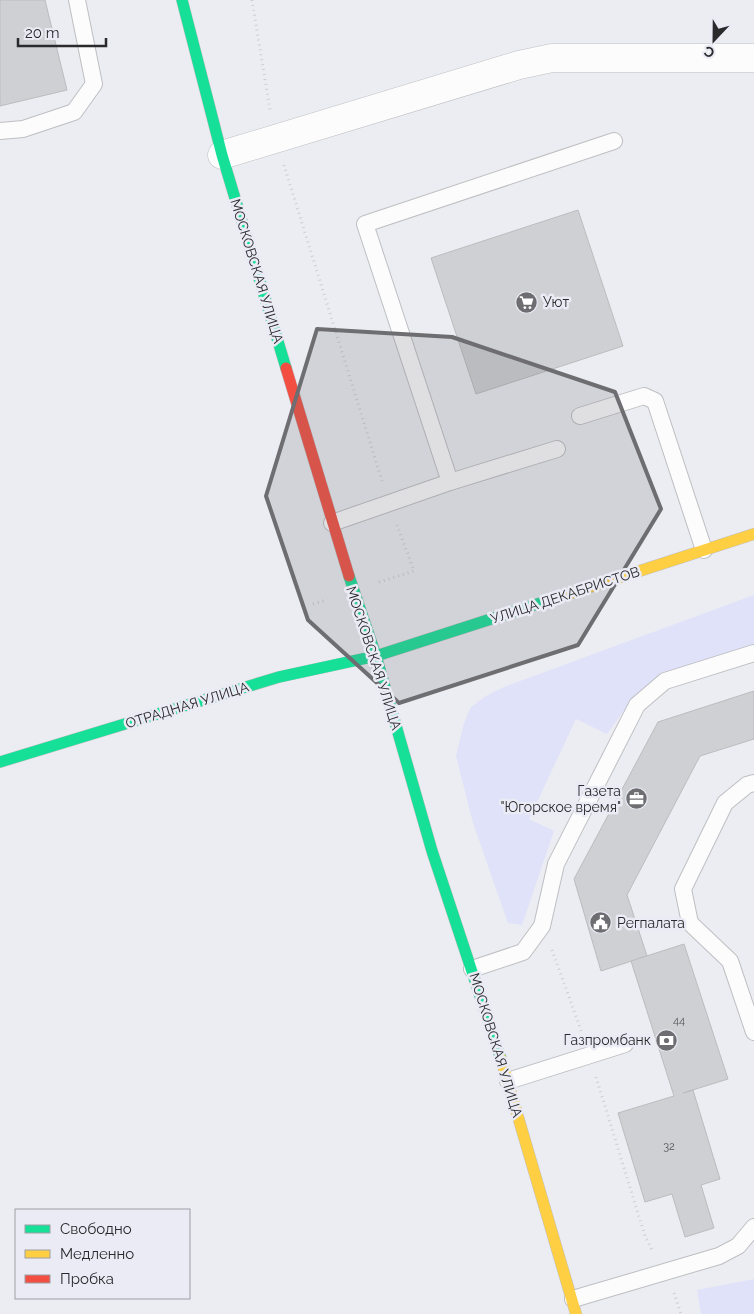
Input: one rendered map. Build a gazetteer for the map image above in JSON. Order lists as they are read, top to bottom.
{
  "streets": {
    "street": ["МОСКОВСКАЯ УЛИЦА", "УЛИЦА ДЕКАБРИСТОВ", "ОТРАДНАЯ УЛИЦА"]
  },
  "crossings": [
    ["МОСКОВСКАЯ УЛИЦА", "УЛИЦА ДЕКАБРИСТОВ"],
    ["МОСКОВСКАЯ УЛИЦА", "ОТРАДНАЯ УЛИЦА"],
    ["УЛИЦА ДЕКАБРИСТОВ", "ОТРАДНАЯ УЛИЦА"]
  ],
  "places": {
    "supermarket": ["Уют"],
    "office": ["Газета \"Югорское время\""],
    "public building": ["Регпалата"],
    "bank": ["Газпромбанк"]
  },
  "house_numbers": ["44", "32"],
  "legend": ["Свободно", "Медленно", "Пробка"],
  "scale_bar": "20 m",
  "north": "bottom"
}
